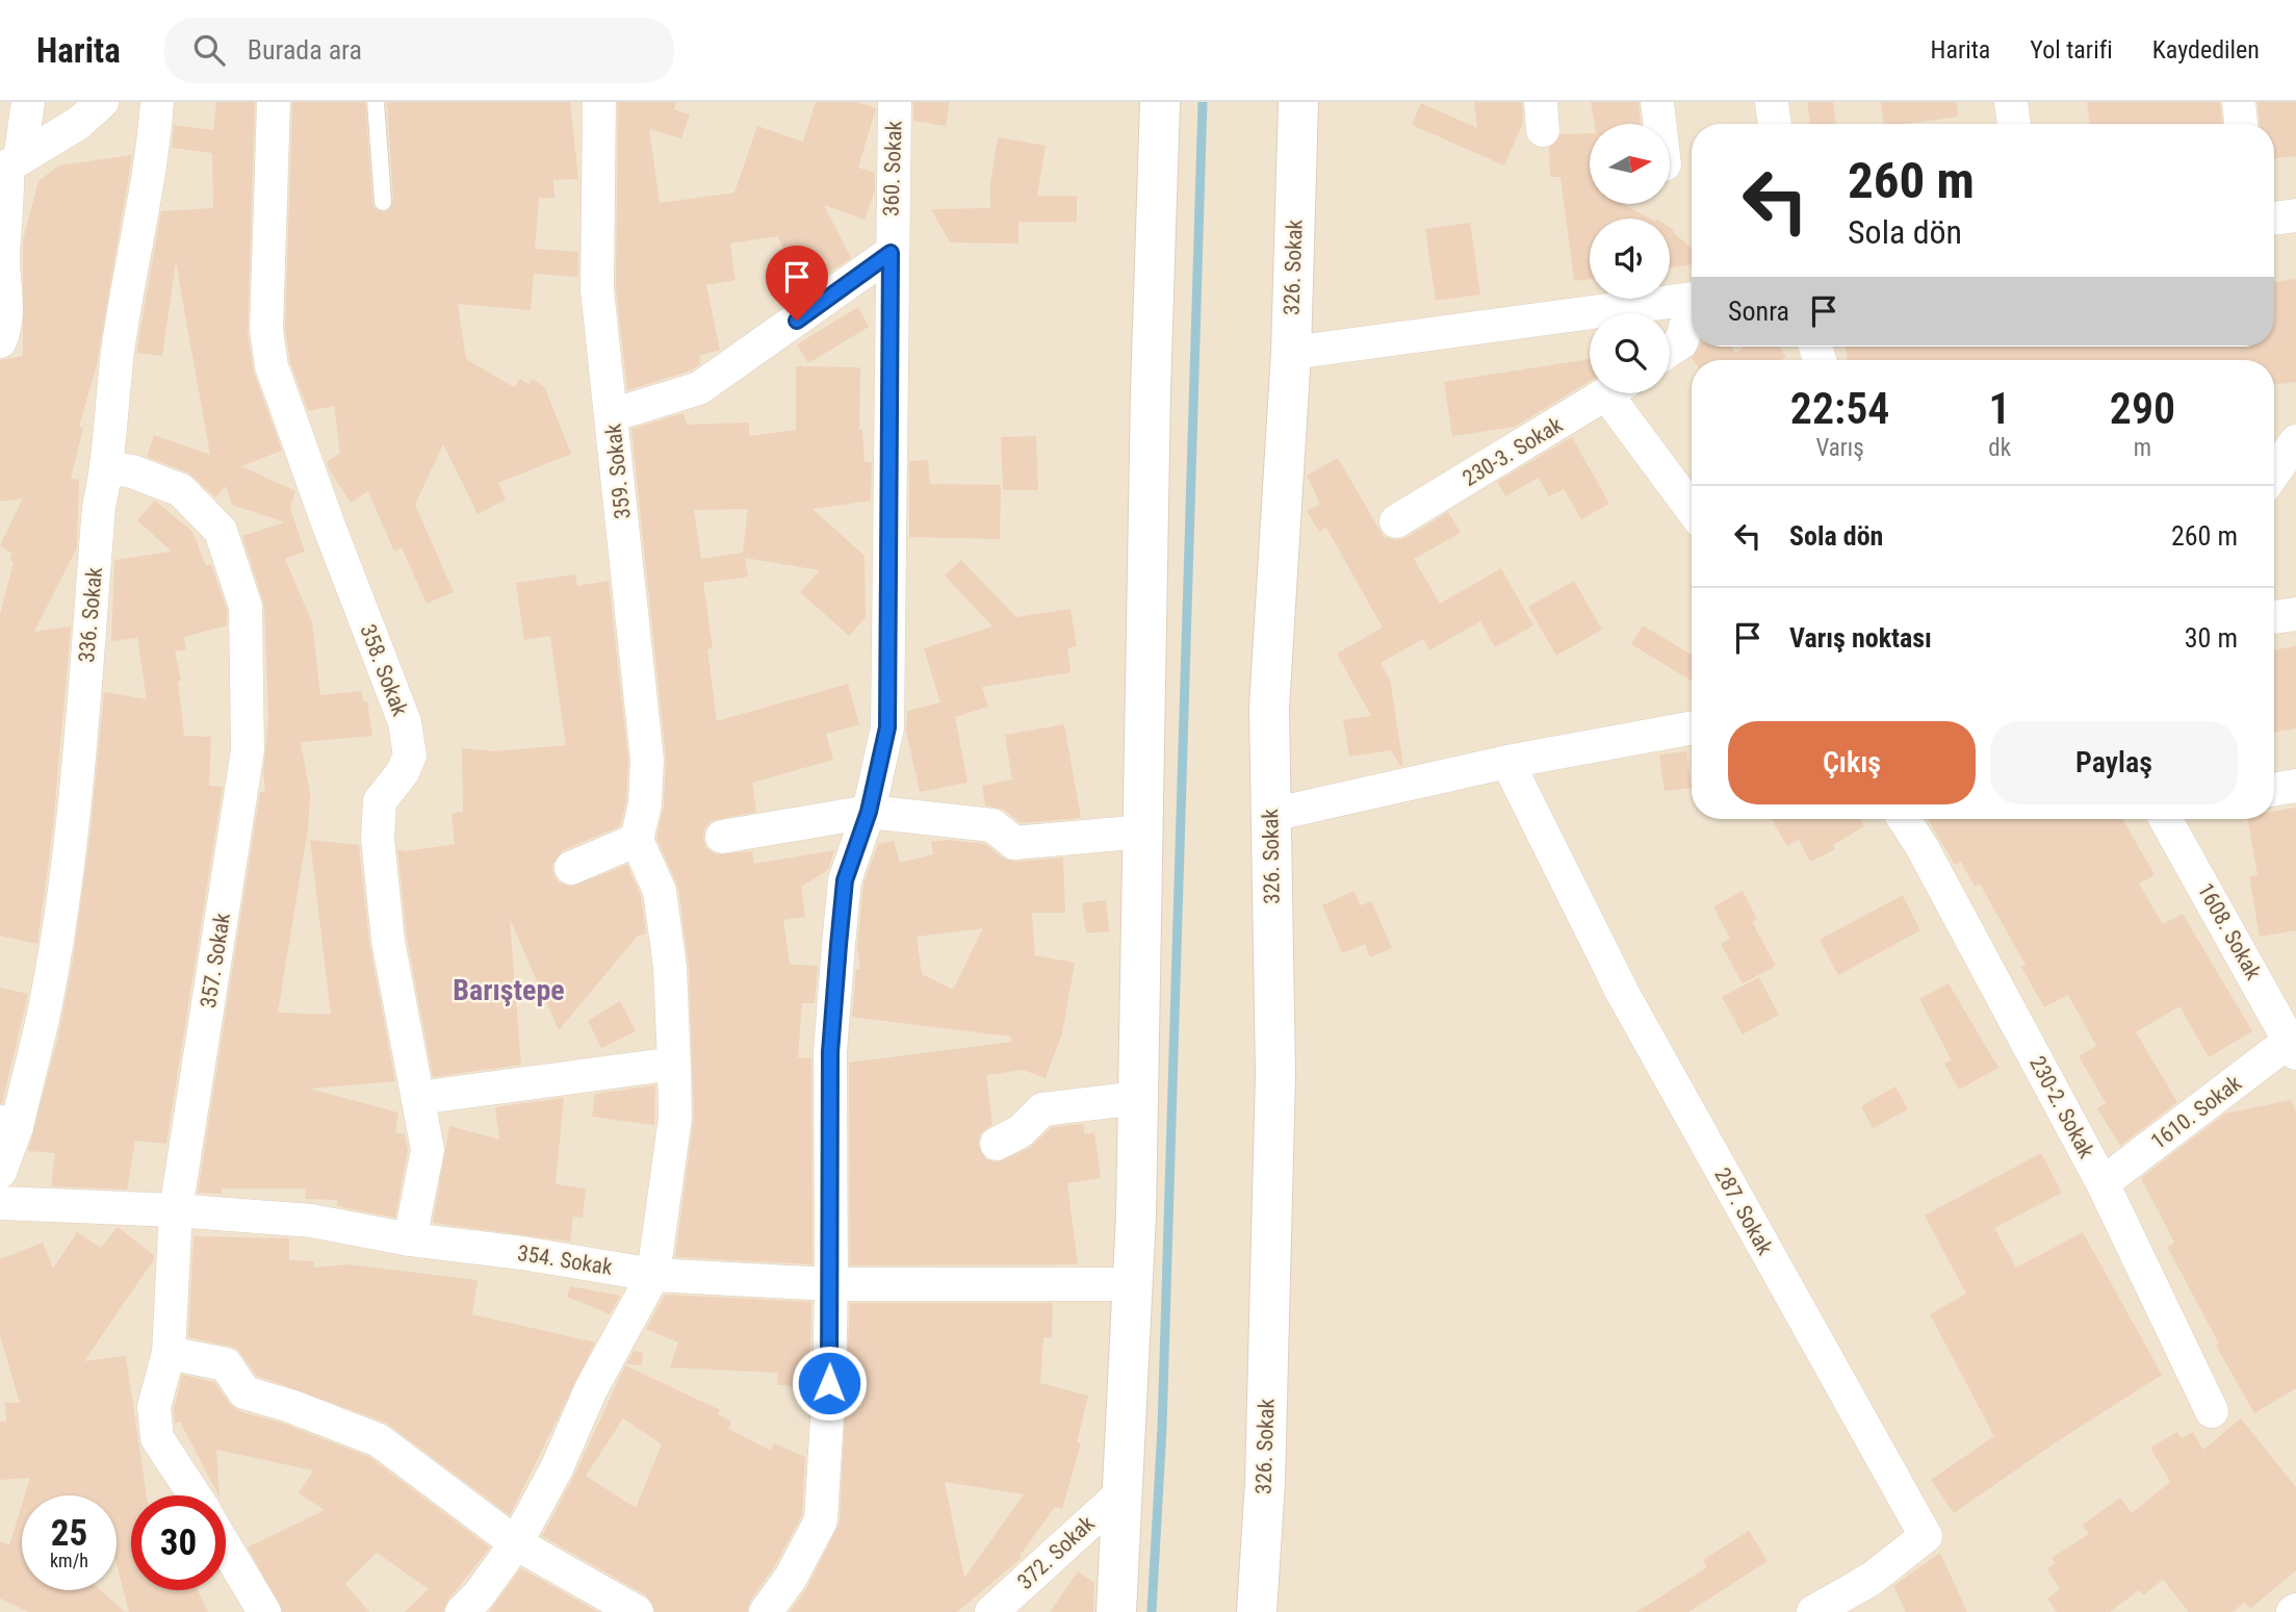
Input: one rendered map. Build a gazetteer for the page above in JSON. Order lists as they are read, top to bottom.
{
  "streets": {
    "street": [
      "360. Sokak",
      "326. Sokak",
      "230-3. Sokak",
      "359. Sokak",
      "336. Sokak",
      "358. Sokak",
      "1608. Sokak",
      "357. Sokak",
      "230-2. Sokak",
      "1610. Sokak",
      "287. Sokak",
      "354. Sokak",
      "372. Sokak"
    ]
  },
  "crossings": [
    ["360. Sokak", "354. Sokak"],
    ["336. Sokak", "357. Sokak"],
    ["358. Sokak", "354. Sokak"],
    ["1608. Sokak", "1610. Sokak"],
    ["357. Sokak", "354. Sokak"],
    ["230-2. Sokak", "1610. Sokak"]
  ],
  "districts": ["Barıştepe"],
  "north": "right",
  "page": {
    "header": "Harita",
    "search": "Burada ara",
    "nav": ["Harita", "Yol tarifi", "Kaydedilen"],
    "turn": ["260 m", "Sola dön"],
    "then": "Sonra",
    "eta": [
      "22:54",
      "Varış",
      "1",
      "dk",
      "290",
      "m"
    ],
    "list": [
      {
        "name": "Sola dön",
        "value": "260 m"
      },
      {
        "name": "Varış noktası",
        "value": "30 m"
      }
    ],
    "buttons": ["Çıkış", "Paylaş"],
    "speed": "25 km/h",
    "limit": "30"
  }
}
